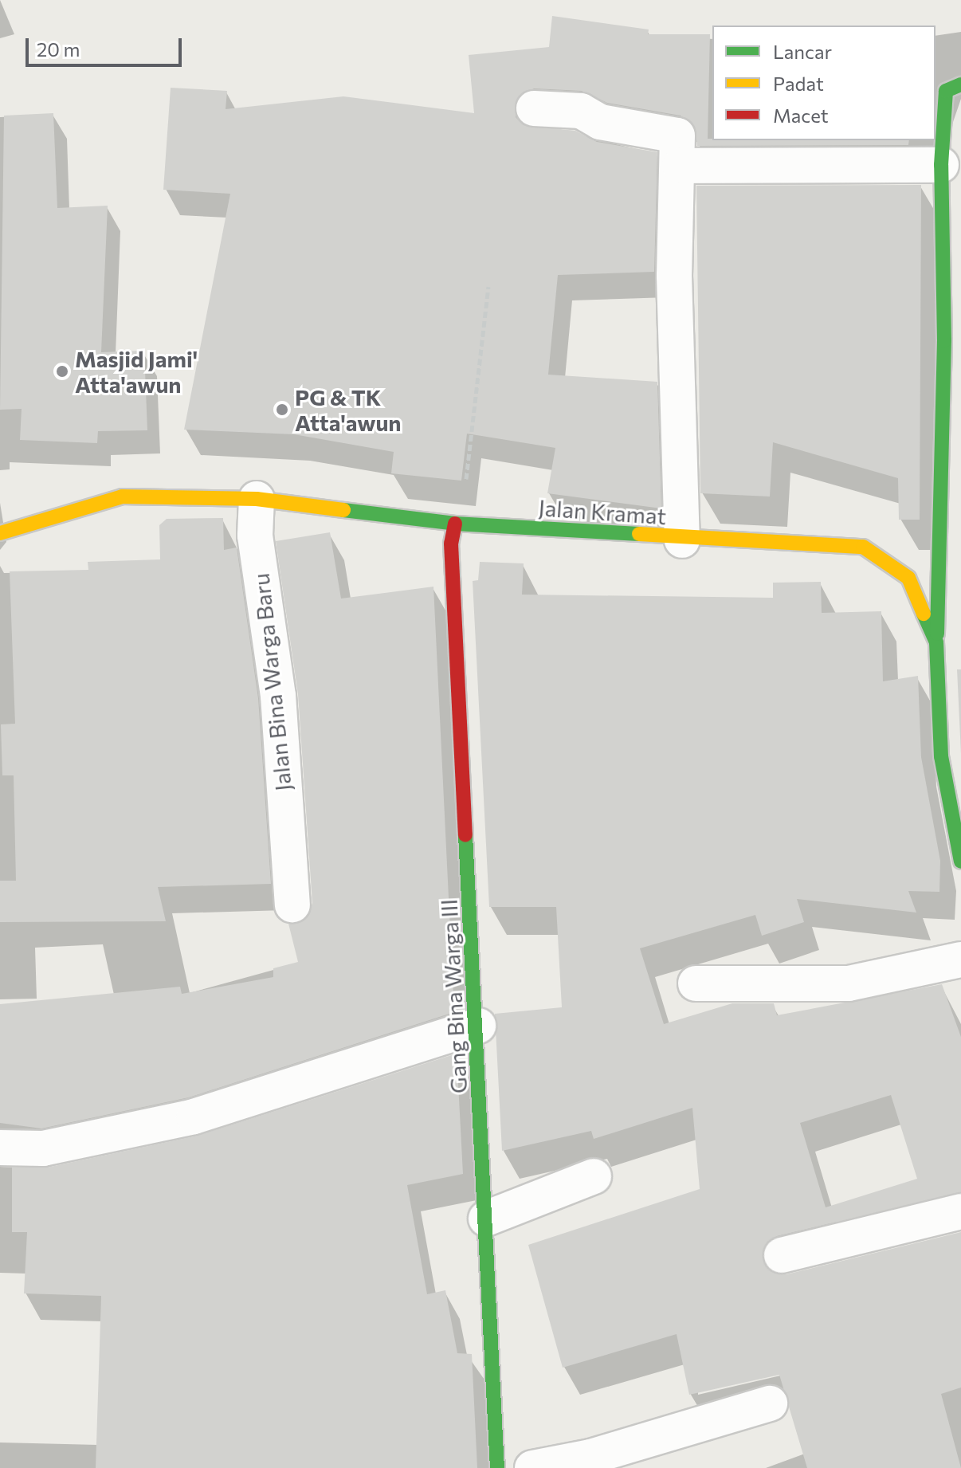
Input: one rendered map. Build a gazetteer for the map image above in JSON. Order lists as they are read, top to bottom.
{
  "streets": {
    "street": ["Jalan Kramat", "Jalan Bina Warga Baru", "Gang Bina Warga III"]
  },
  "crossings": [
    ["Jalan Kramat", "Jalan Bina Warga Baru"],
    ["Jalan Kramat", "Gang Bina Warga III"]
  ],
  "places": ["Masjid Jami' Atta'awun", "PG & TK Atta'awun"],
  "legend": ["Lancar", "Padat", "Macet"],
  "scale_bar": "20 m"
}
